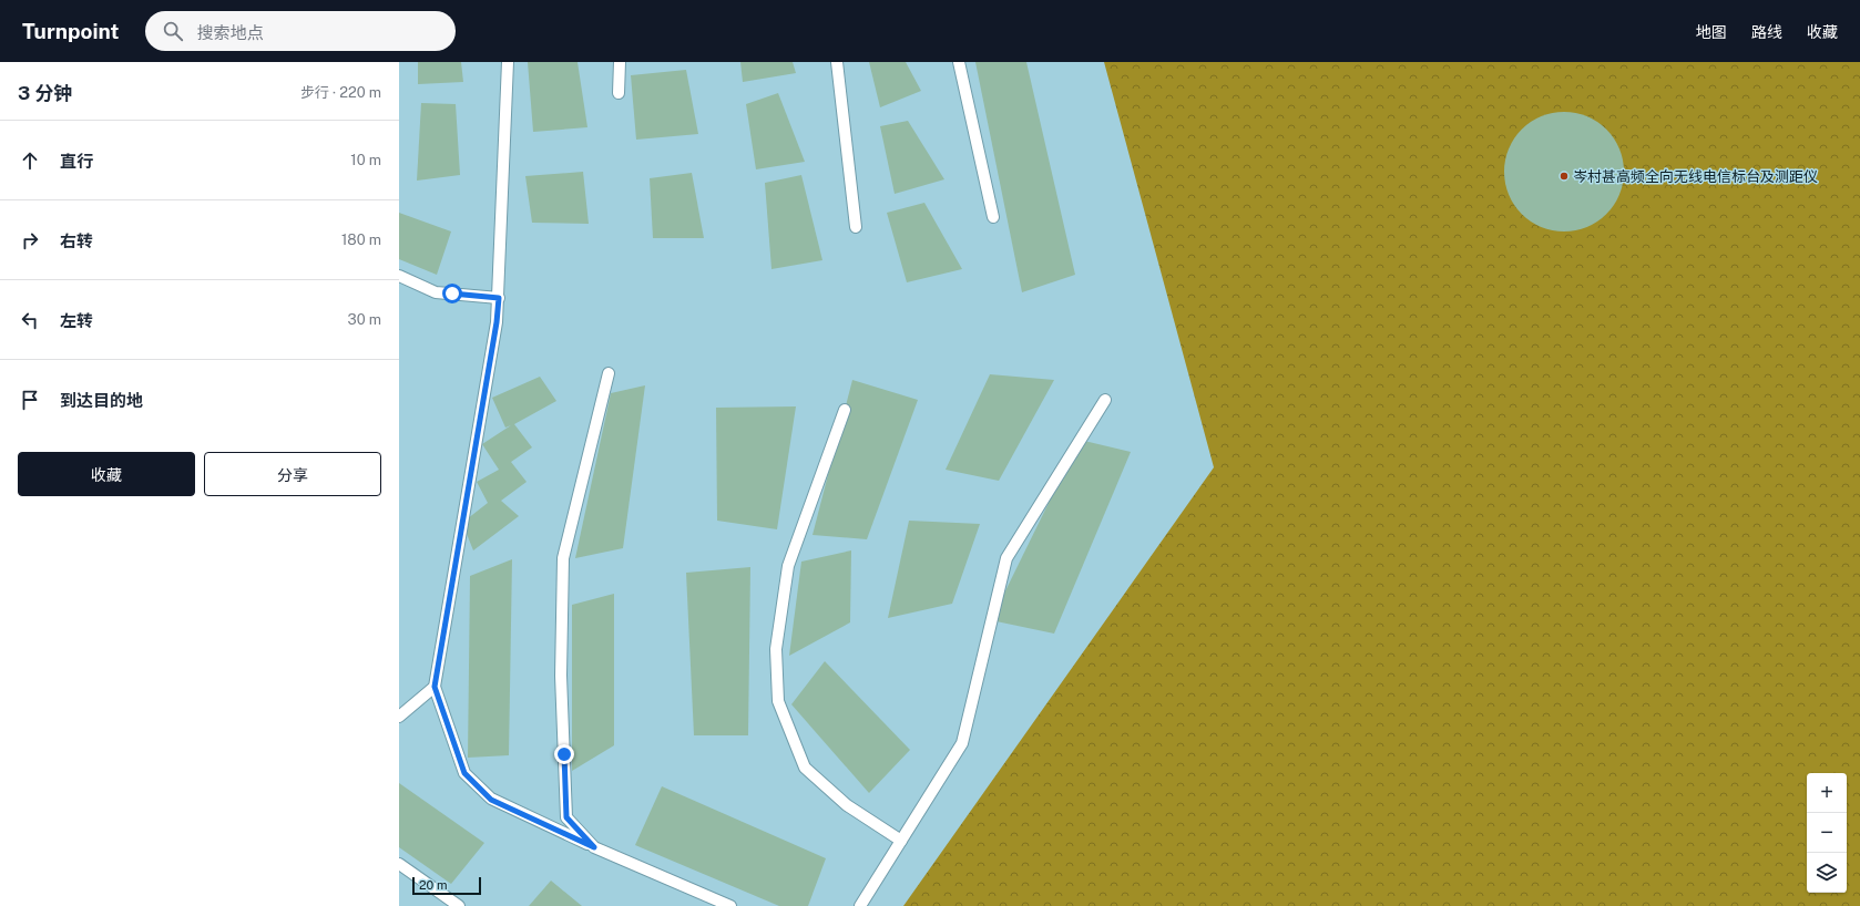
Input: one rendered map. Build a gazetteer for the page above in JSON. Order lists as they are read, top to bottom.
{
  "places": ["岑村甚高频全向无线电信标台及测距仪"],
  "scale_bar": "20 m",
  "page": {
    "header": "Turnpoint",
    "search": "搜索地点",
    "nav": ["地图", "路线", "收藏"],
    "heading": ["3 分钟", "步行 · 220 m"],
    "list": [
      ["直行", "10 m"],
      ["右转", "180 m"],
      ["左转", "30 m"],
      "到达目的地"
    ],
    "buttons": ["收藏", "分享"],
    "map_buttons": ["+", "−"],
    "scale": "20 m"
  }
}
